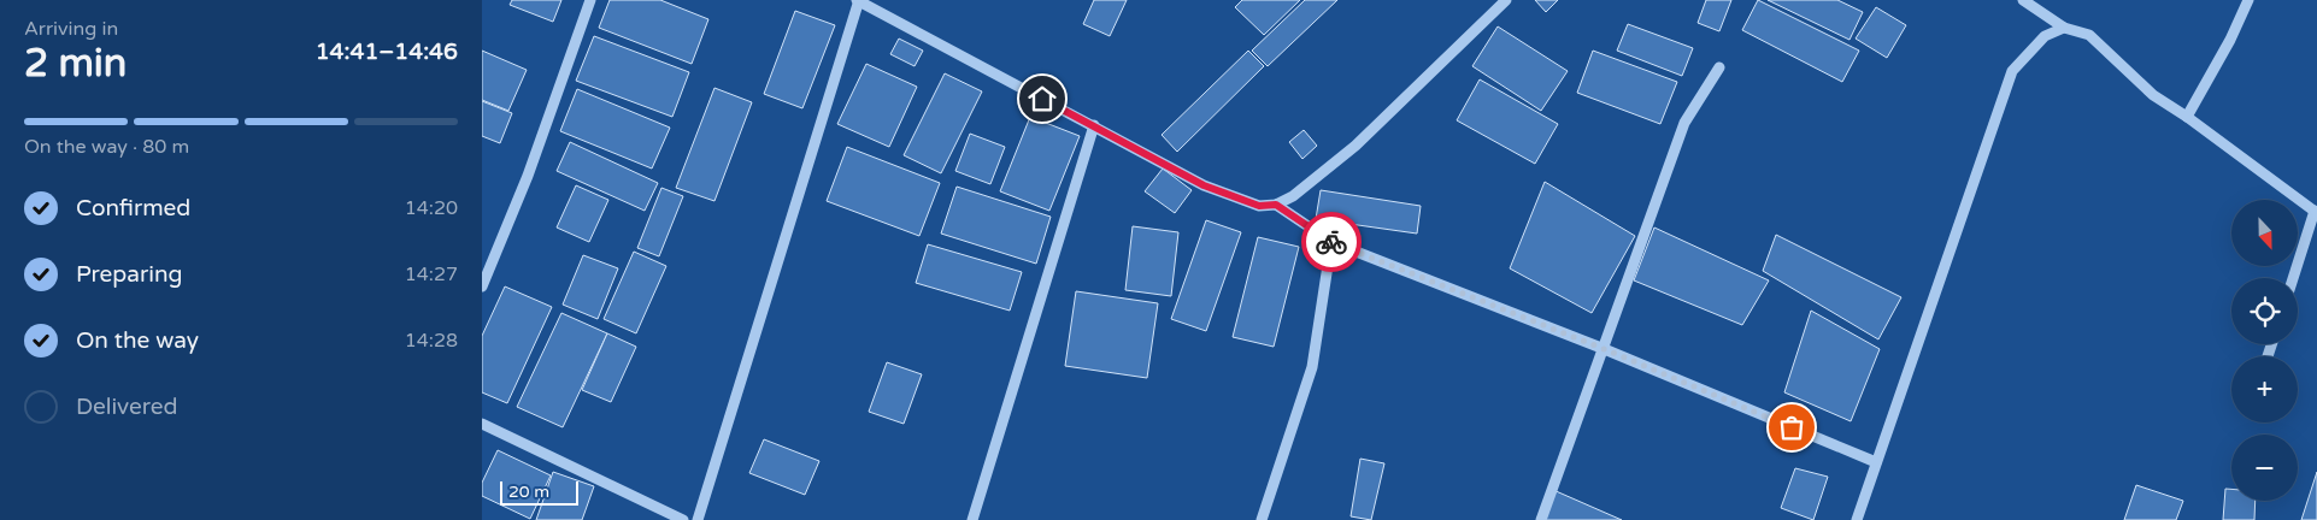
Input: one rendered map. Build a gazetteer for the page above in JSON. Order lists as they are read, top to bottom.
{
  "scale_bar": "20 m",
  "north": "bottom",
  "page": {
    "heading": ["2 min", "Arriving in", "14:41–14:46"],
    "bar": "On the way · 80 m",
    "list": [
      ["Confirmed", "14:20"],
      ["Preparing", "14:27"],
      ["On the way", "14:28"],
      "Delivered"
    ],
    "map_buttons": ["+", "−"],
    "scale": "20 m"
  }
}
